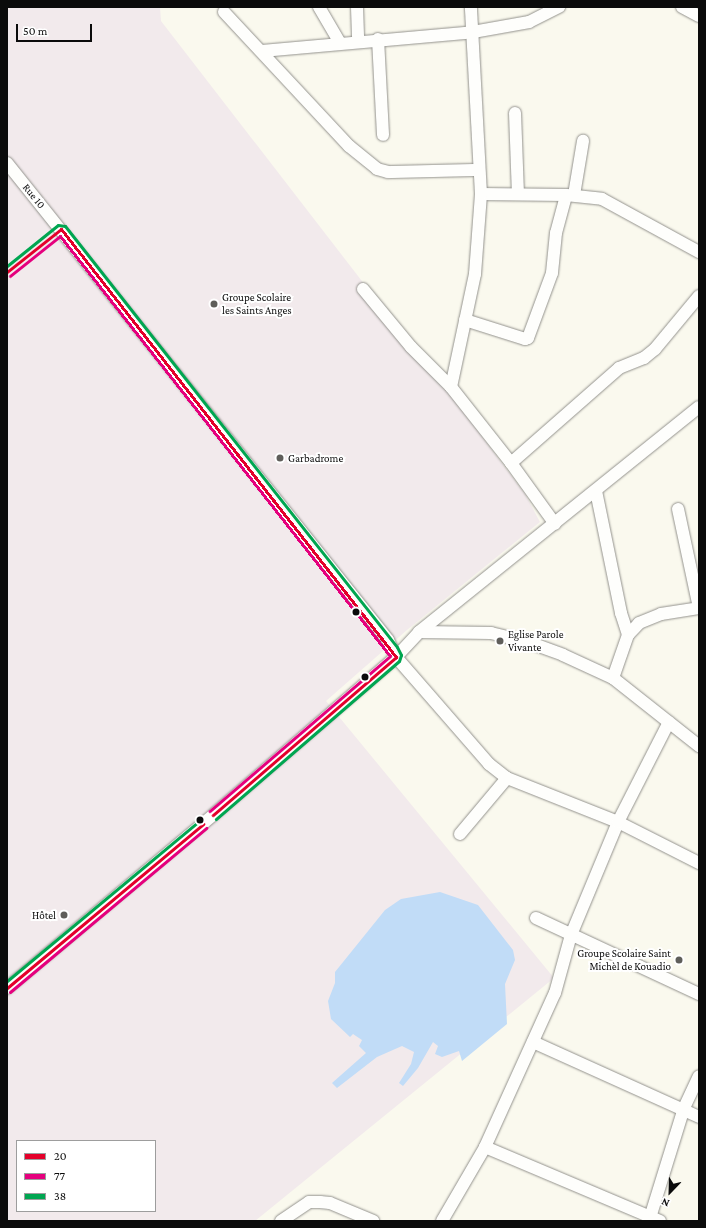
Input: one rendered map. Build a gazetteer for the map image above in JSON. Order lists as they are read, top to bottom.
{
  "streets": {
    "street": ["Rue 10"]
  },
  "places": [
    "Groupe Scolaire les Saints Anges",
    "Garbadrome",
    "Eglise Parole Vivante",
    "Hôtel",
    "Groupe Scolaire Saint Michèl de Kouadio"
  ],
  "lines": ["transit line 38", "transit line 20", "transit line 77"],
  "legend": ["20", "77", "38"],
  "scale_bar": "50 m",
  "north": "bottom left"
}
